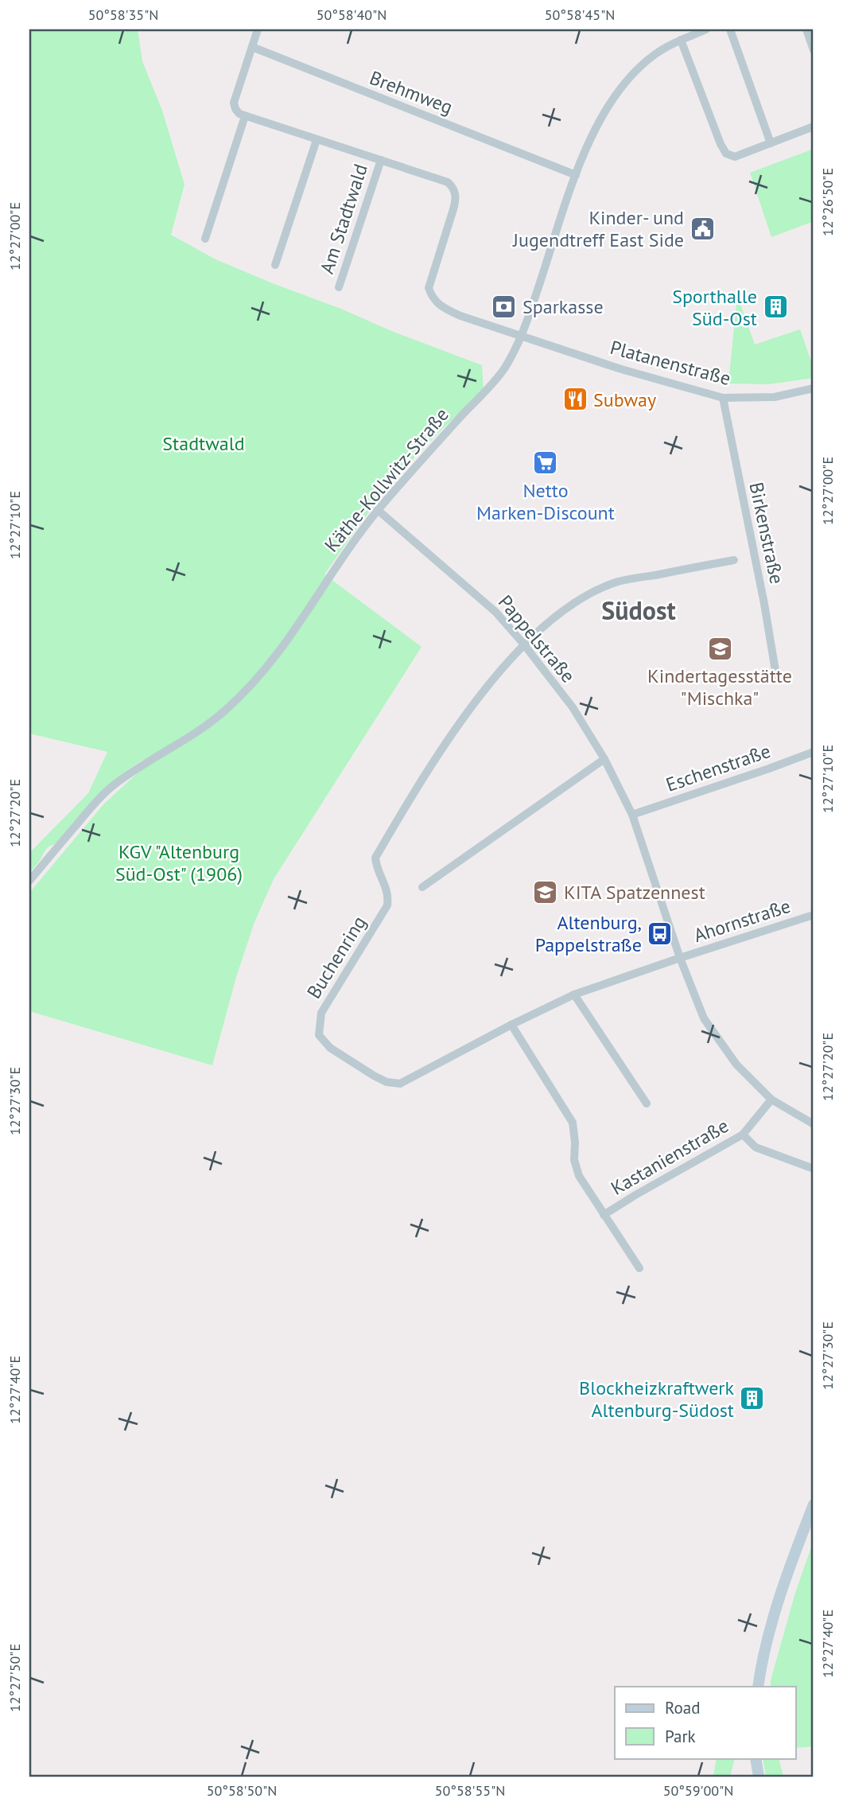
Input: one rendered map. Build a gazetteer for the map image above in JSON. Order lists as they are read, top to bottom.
{
  "streets": {
    "street": [
      "Brehmweg",
      "Am Stadtwald",
      "Platanenstraße",
      "Käthe-Kollwitz-Straße",
      "Birkenstraße",
      "Pappelstraße",
      "Eschenstraße",
      "Ahornstraße",
      "Buchenring",
      "Kastanienstraße"
    ]
  },
  "crossings": [
    ["Brehmweg", "Käthe-Kollwitz-Straße"],
    ["Am Stadtwald", "Platanenstraße"],
    ["Am Stadtwald", "Käthe-Kollwitz-Straße"],
    ["Platanenstraße", "Käthe-Kollwitz-Straße"],
    ["Platanenstraße", "Birkenstraße"],
    ["Käthe-Kollwitz-Straße", "Pappelstraße"],
    ["Birkenstraße", "Pappelstraße"],
    ["Birkenstraße", "Buchenring"],
    ["Pappelstraße", "Eschenstraße"],
    ["Pappelstraße", "Ahornstraße"],
    ["Pappelstraße", "Buchenring"],
    ["Pappelstraße", "Kastanienstraße"],
    ["Ahornstraße", "Buchenring"],
    ["Buchenring", "Kastanienstraße"]
  ],
  "districts": ["Südost"],
  "parks": ["Stadtwald", "KGV \"Altenburg Süd-Ost\" (1906)"],
  "places": {
    "public building": ["Kinder- und Jugendtreff East Side"],
    "bank": ["Sparkasse"],
    "building": ["Sporthalle Süd-Ost", "Blockheizkraftwerk Altenburg-Südost"],
    "restaurant": ["Subway"],
    "supermarket": ["Netto Marken-Discount"],
    "school or university": ["Kindertagesstätte \"Mischka\"", "KITA Spatzennest"],
    "bus stop": ["Altenburg, Pappelstraße"]
  },
  "legend": ["Road", "Park"],
  "coordinates": [
    "50°58'35\"N",
    "50°58'40\"N",
    "50°58'45\"N",
    "12°26'50\"E",
    "12°27'00\"E",
    "12°27'10\"E",
    "12°27'20\"E",
    "12°27'30\"E",
    "12°27'40\"E",
    "12°27'50\"E",
    "50°58'50\"N",
    "50°58'55\"N",
    "50°59'00\"N"
  ]
}
